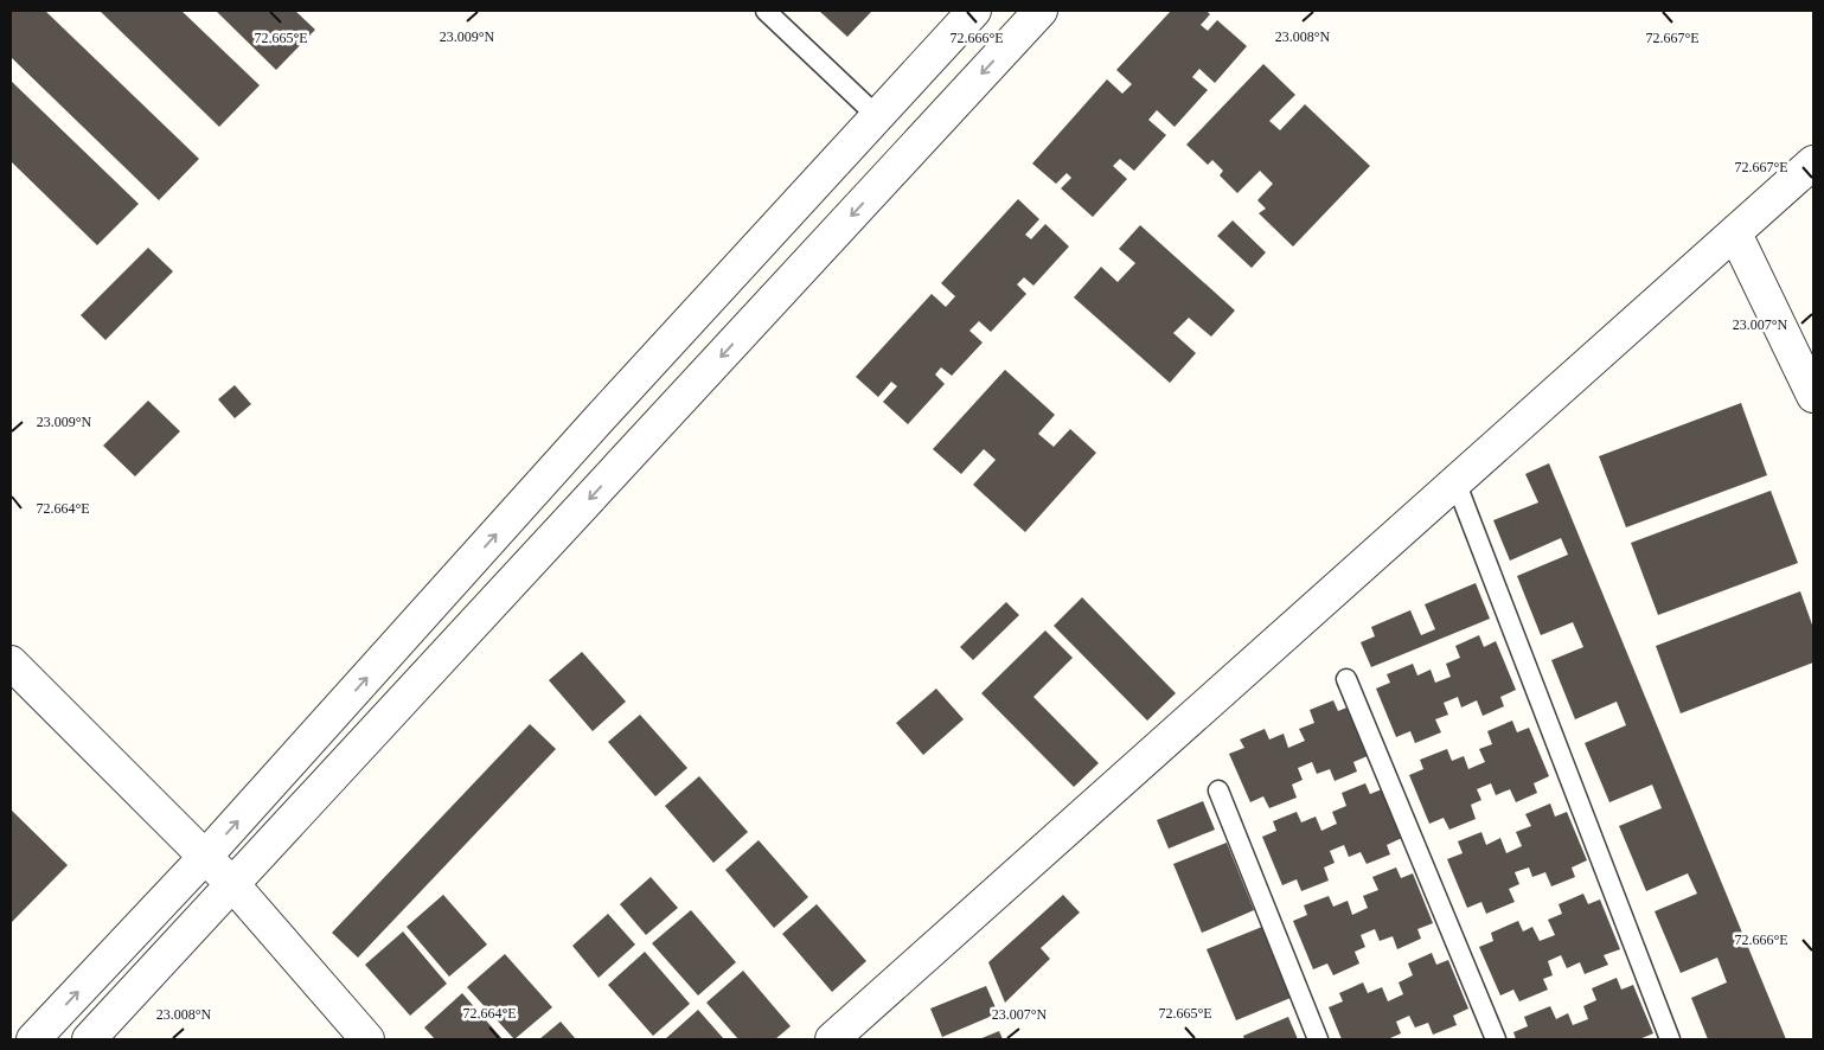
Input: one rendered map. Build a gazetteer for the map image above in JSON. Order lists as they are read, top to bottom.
{
  "coordinates": [
    "23.008°N",
    "23.009°N",
    "72.666°E",
    "72.667°E",
    "72.665°E",
    "23.007°N",
    "72.664°E"
  ]
}
